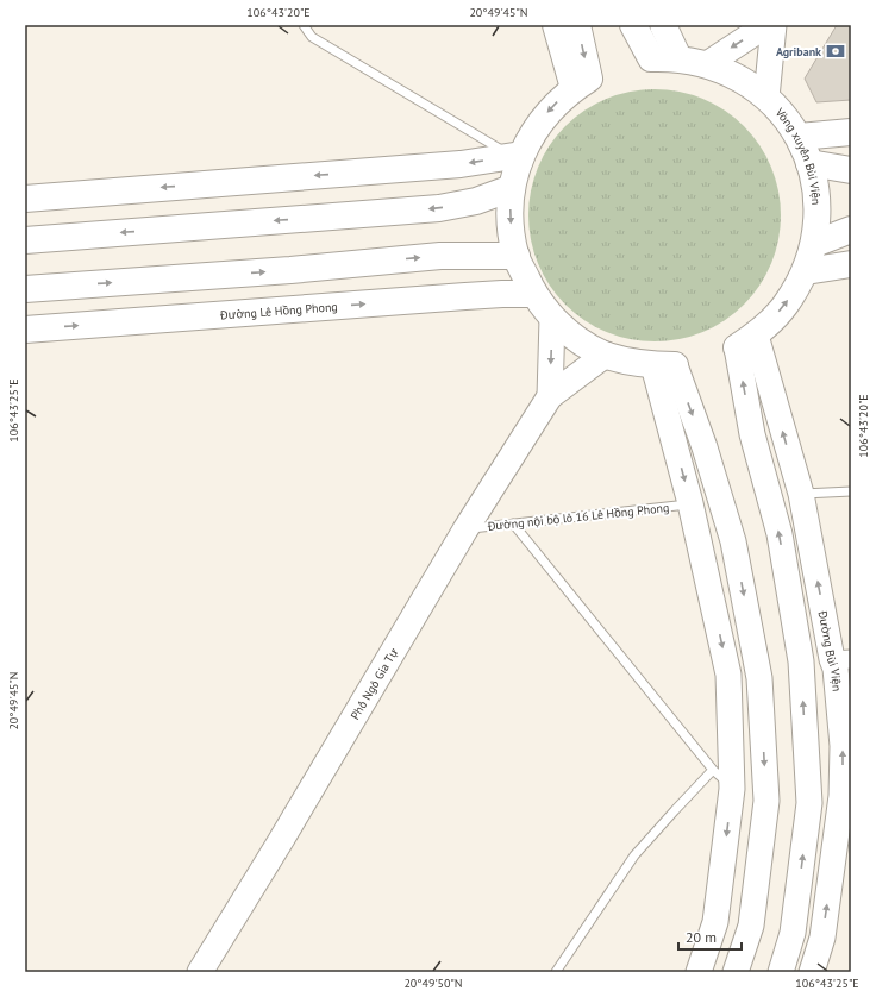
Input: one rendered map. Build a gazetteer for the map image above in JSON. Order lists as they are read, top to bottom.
{
  "streets": {
    "main road": [
      "Vòng xuyến Bùi Viện",
      "Đường Lê Hồng Phong",
      "Đường Bùi Viện",
      "Phố Ngô Gia Tự"
    ],
    "lane": ["Đường nội bộ lô 16 Lê Hồng Phong"]
  },
  "crossings": [
    ["Vòng xuyến Bùi Viện", "Đường Bùi Viện"],
    ["Đường nội bộ lô 16 Lê Hồng Phong", "Phố Ngô Gia Tự"]
  ],
  "places": {
    "bank": ["Agribank"]
  },
  "scale_bar": "20 m",
  "coordinates": [
    "106°43'20\"E",
    "20°49'45\"N",
    "106°43'25\"E",
    "20°49'50\"N"
  ]
}
